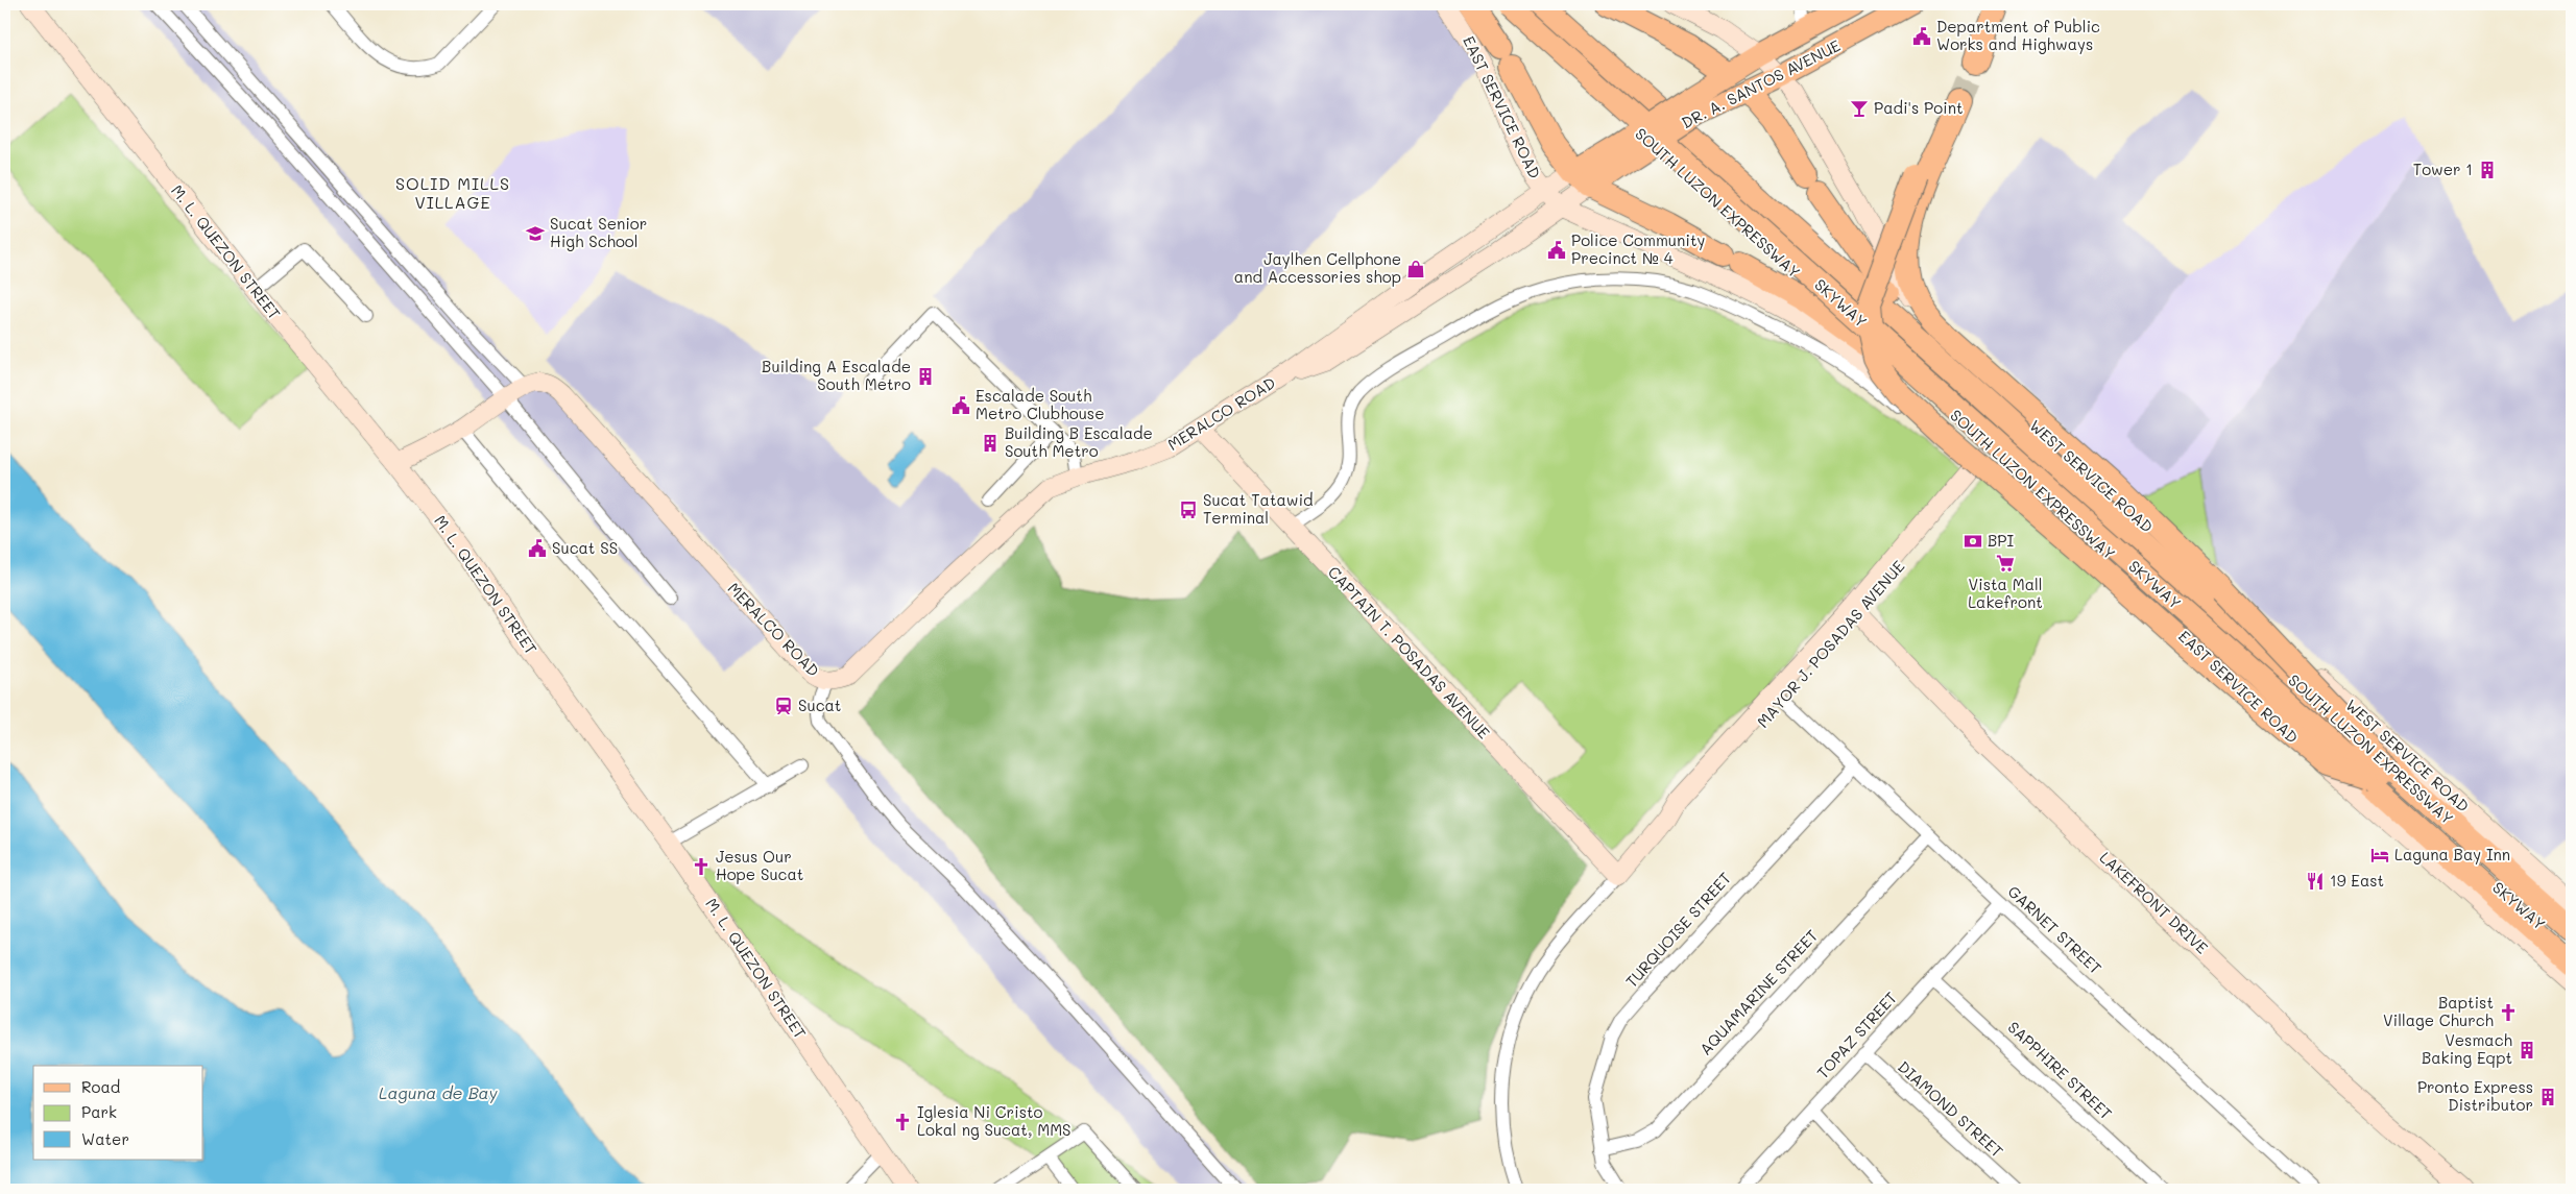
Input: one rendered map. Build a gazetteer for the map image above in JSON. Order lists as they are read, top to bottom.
{
  "streets": {
    "highway": ["SOUTH LUZON EXPRESSWAY", "SKYWAY"],
    "main road": [
      "DR. A. SANTOS AVENUE",
      "EAST SERVICE ROAD",
      "M. L. QUEZON STREET",
      "MERALCO ROAD",
      "WEST SERVICE ROAD",
      "MAYOR J. POSADAS AVENUE",
      "CAPTAIN T. POSADAS AVENUE",
      "LAKEFRONT DRIVE"
    ],
    "street": [
      "TURQUOISE STREET",
      "GARNET STREET",
      "AQUAMARINE STREET",
      "TOPAZ STREET",
      "SAPPHIRE STREET",
      "DIAMOND STREET"
    ]
  },
  "crossings": [
    ["DR. A. SANTOS AVENUE", "EAST SERVICE ROAD"],
    ["DR. A. SANTOS AVENUE", "MERALCO ROAD"],
    ["DR. A. SANTOS AVENUE", "WEST SERVICE ROAD"],
    ["EAST SERVICE ROAD", "MERALCO ROAD"],
    ["EAST SERVICE ROAD", "MAYOR J. POSADAS AVENUE"],
    ["M. L. QUEZON STREET", "MERALCO ROAD"],
    ["MERALCO ROAD", "CAPTAIN T. POSADAS AVENUE"],
    ["MAYOR J. POSADAS AVENUE", "CAPTAIN T. POSADAS AVENUE"],
    ["MAYOR J. POSADAS AVENUE", "LAKEFRONT DRIVE"],
    ["MAYOR J. POSADAS AVENUE", "GARNET STREET"],
    ["TURQUOISE STREET", "GARNET STREET"],
    ["TURQUOISE STREET", "AQUAMARINE STREET"],
    ["GARNET STREET", "AQUAMARINE STREET"],
    ["GARNET STREET", "TOPAZ STREET"],
    ["TOPAZ STREET", "SAPPHIRE STREET"],
    ["TOPAZ STREET", "DIAMOND STREET"]
  ],
  "districts": ["SOLID MILLS VILLAGE"],
  "water": ["Laguna de Bay"],
  "places": {
    "public building": [
      "Department of Public Works and Highways",
      "Police Community Precinct № 4",
      "Escalade South Metro Clubhouse",
      "Sucat SS"
    ],
    "bar": ["Padi's Point"],
    "building": [
      "Tower 1",
      "Building A Escalade South Metro",
      "Building B Escalade South Metro",
      "Vesmach Baking Eqpt",
      "Pronto Express Distributor"
    ],
    "school or university": ["Sucat Senior High School"],
    "shop": ["Jaylhen Cellphone and Accessories shop"],
    "bus stop": ["Sucat Tatawid Terminal"],
    "bank": ["BPI"],
    "supermarket": ["Vista Mall Lakefront"],
    "station": ["Sucat"],
    "hotel": ["Laguna Bay Inn"],
    "church": ["Jesus Our Hope Sucat", "Baptist Village Church", "Iglesia Ni Cristo Lokal ng Sucat, MMS"],
    "restaurant": ["19 East"]
  },
  "legend": ["Road", "Park", "Water"]
}
